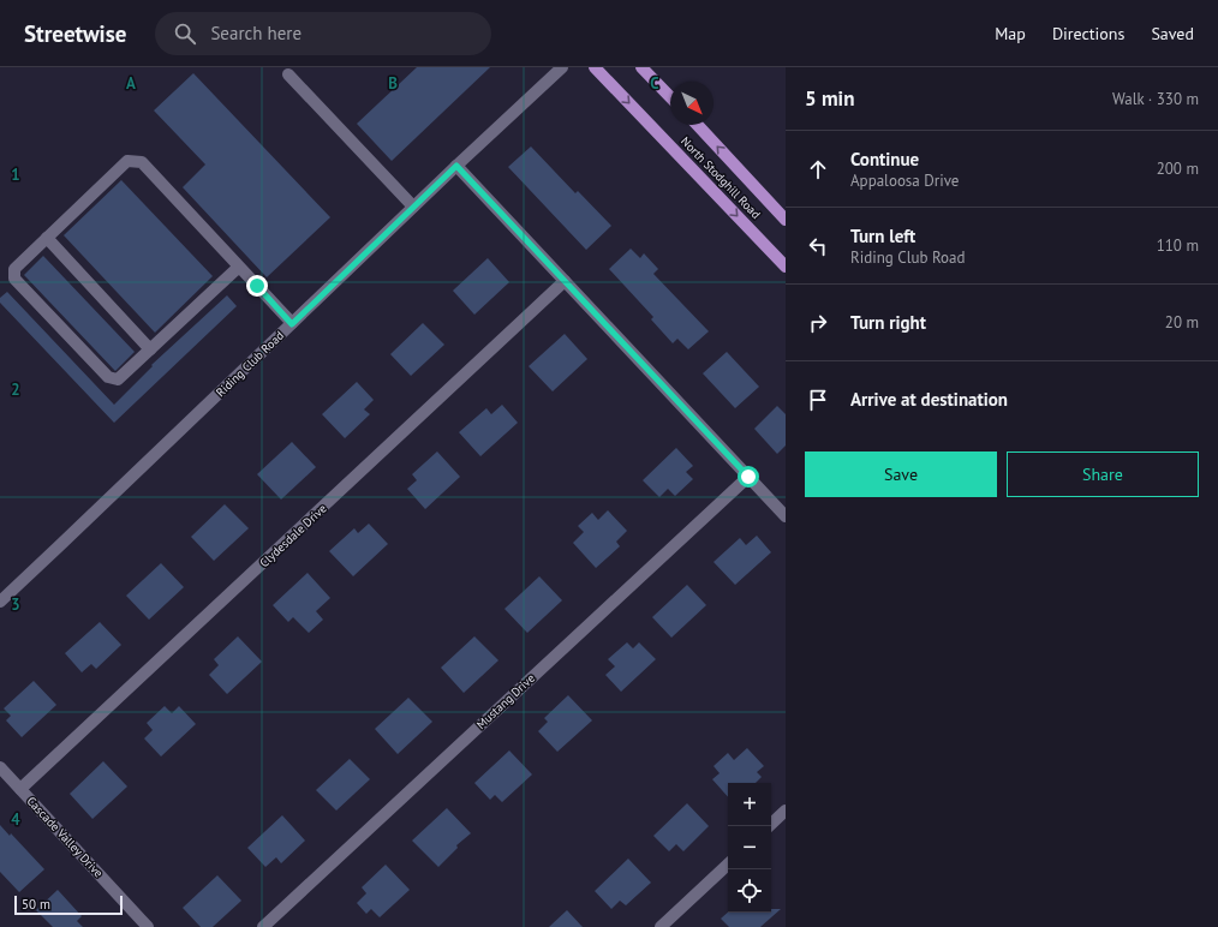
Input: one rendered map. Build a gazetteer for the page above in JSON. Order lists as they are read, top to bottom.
{
  "streets": {
    "main road": ["North Stodghill Road"],
    "street": [
      "Riding Club Road",
      "Clydesdale Drive",
      "Mustang Drive",
      "Cascade Valley Drive"
    ]
  },
  "crossings": [
    ["Clydesdale Drive", "Cascade Valley Drive"]
  ],
  "scale_bar": "50 m",
  "north": "bottom right",
  "page": {
    "header": "Streetwise",
    "search": "Search here",
    "nav": ["Map", "Directions", "Saved"],
    "heading": ["5 min", "Walk · 330 m"],
    "list": [
      ["Continue", "Appaloosa Drive", "200 m"],
      ["Turn left", "Riding Club Road", "110 m"],
      ["Turn right", "20 m"],
      "Arrive at destination"
    ],
    "buttons": ["Save", "Share"],
    "map_buttons": ["+", "−"],
    "scale": "50 m"
  },
  "grid": {
    "columns": ["A", "B", "C"],
    "rows": [
      "1",
      "2",
      "3",
      "4"
    ]
  }
}
